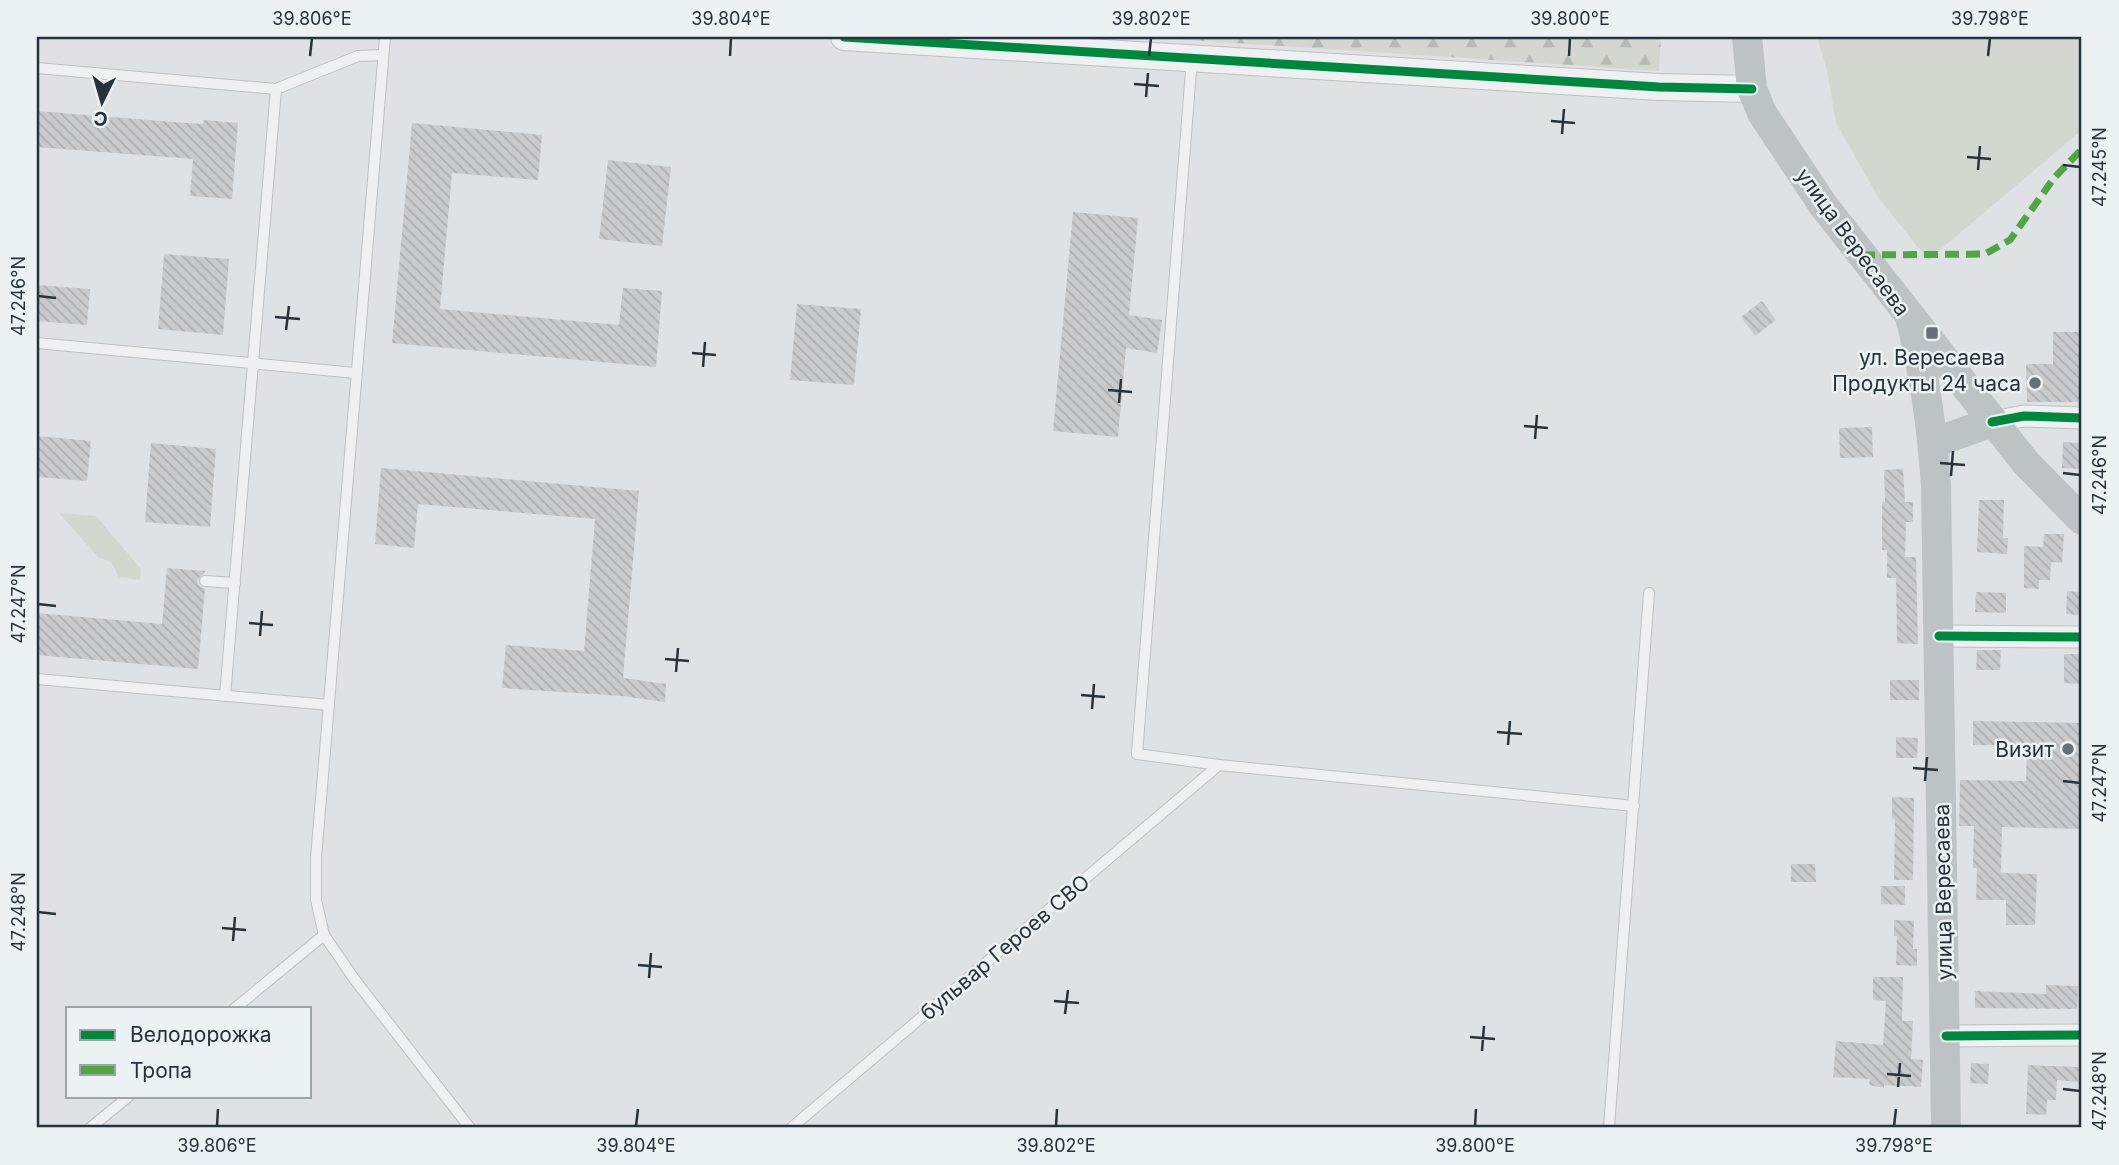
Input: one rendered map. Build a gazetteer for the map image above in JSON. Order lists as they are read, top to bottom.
{
  "streets": {
    "main road": ["улица Вересаева"],
    "lane": ["бульвар Героев СВО"]
  },
  "places": {
    "transit": ["ул. Вересаева"],
    "other": ["Продукты 24 часа", "Визит"]
  },
  "legend": ["Велодорожка", "Тропа"],
  "north": "bottom",
  "coordinates": [
    "39.806°E",
    "39.804°E",
    "39.802°E",
    "39.800°E",
    "39.798°E",
    "47.245°N",
    "47.246°N",
    "47.247°N",
    "47.248°N"
  ]
}
